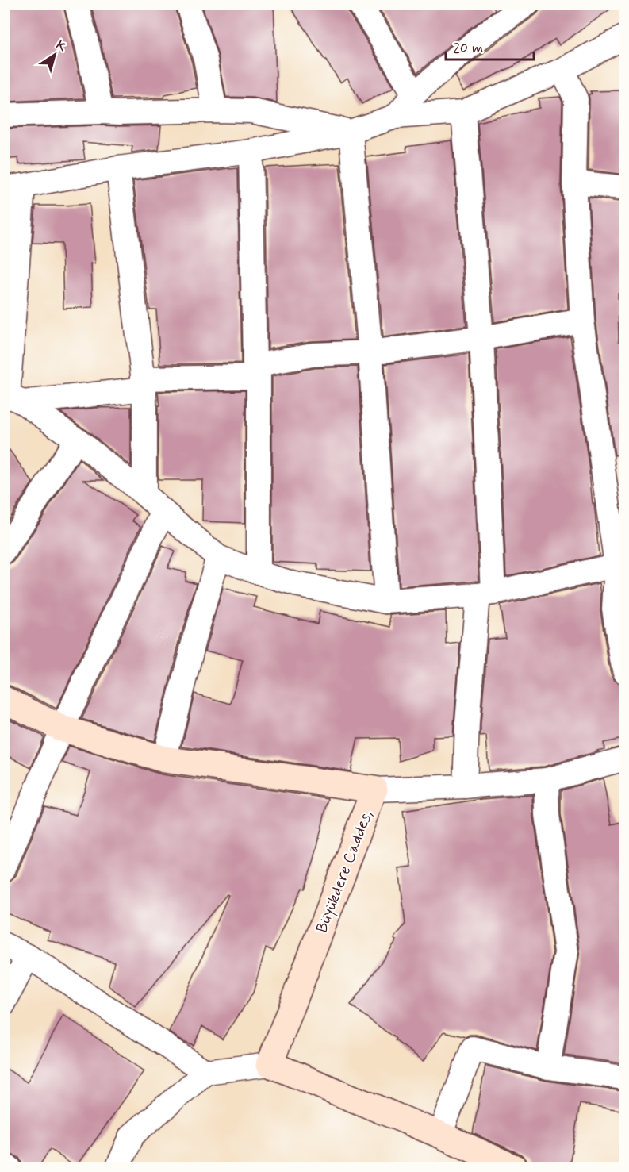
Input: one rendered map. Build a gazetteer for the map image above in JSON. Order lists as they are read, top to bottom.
{
  "streets": {
    "street": ["Büyükdere Caddes,"]
  },
  "scale_bar": "20 m",
  "north": "top right"
}
